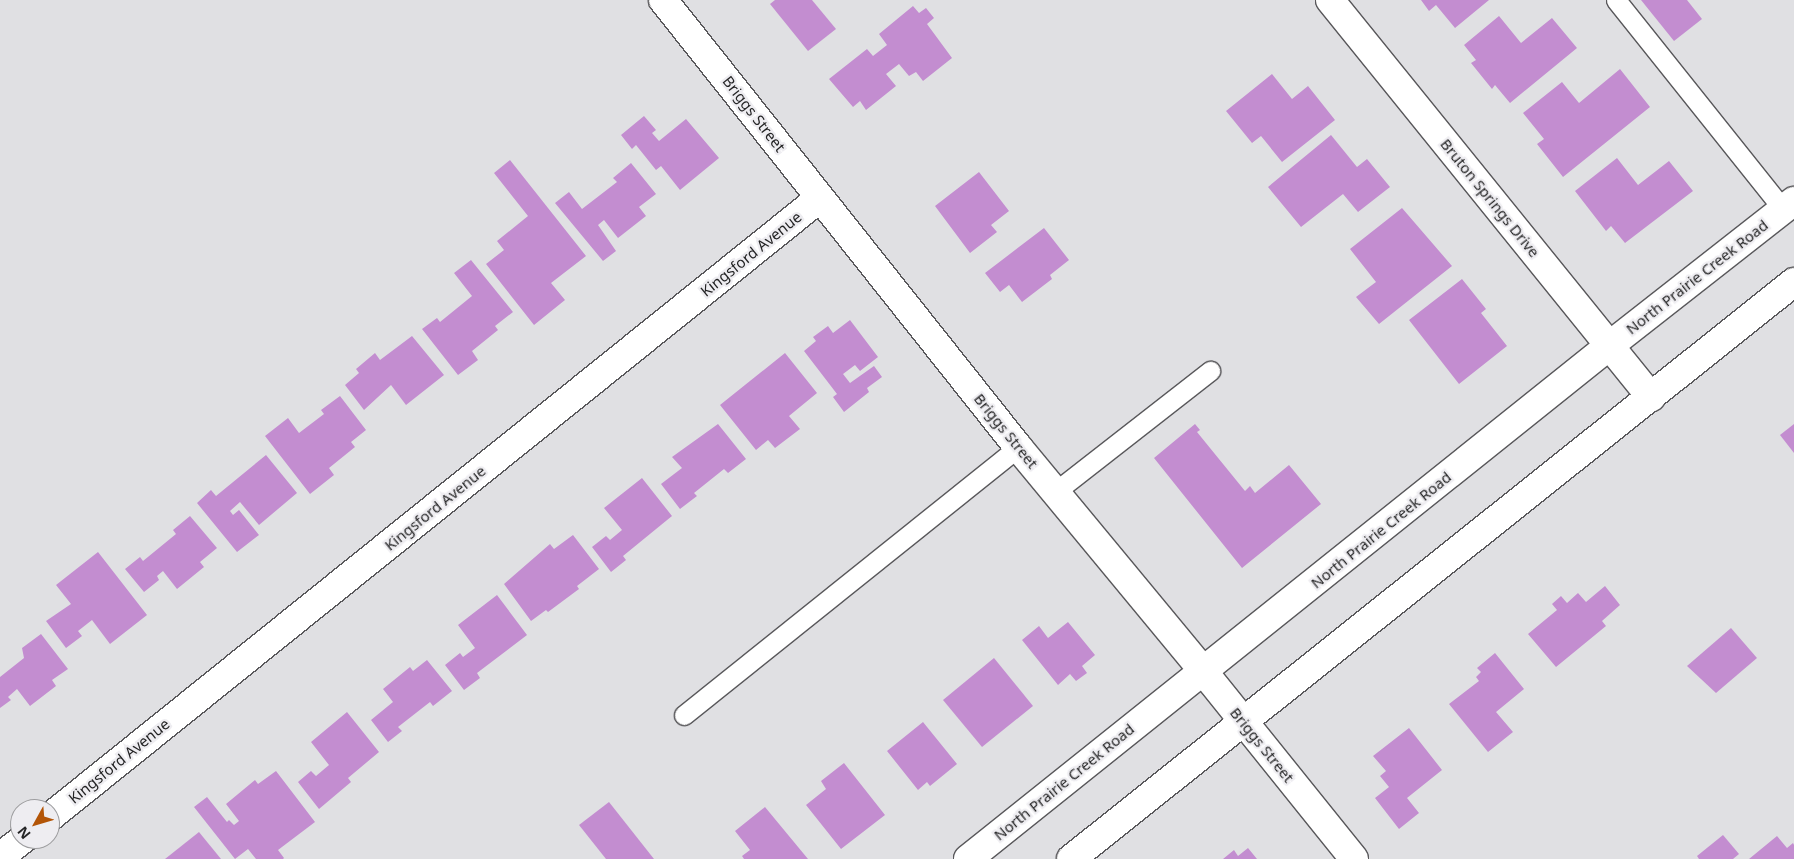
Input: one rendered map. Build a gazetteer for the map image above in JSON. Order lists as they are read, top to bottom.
{
  "streets": {
    "street": [
      "Briggs Street",
      "Bruton Springs Drive",
      "Kingsford Avenue",
      "North Prairie Creek Road"
    ]
  },
  "crossings": [
    ["Briggs Street", "Kingsford Avenue"],
    ["Briggs Street", "North Prairie Creek Road"],
    ["Bruton Springs Drive", "North Prairie Creek Road"]
  ],
  "north": "bottom left"
}
